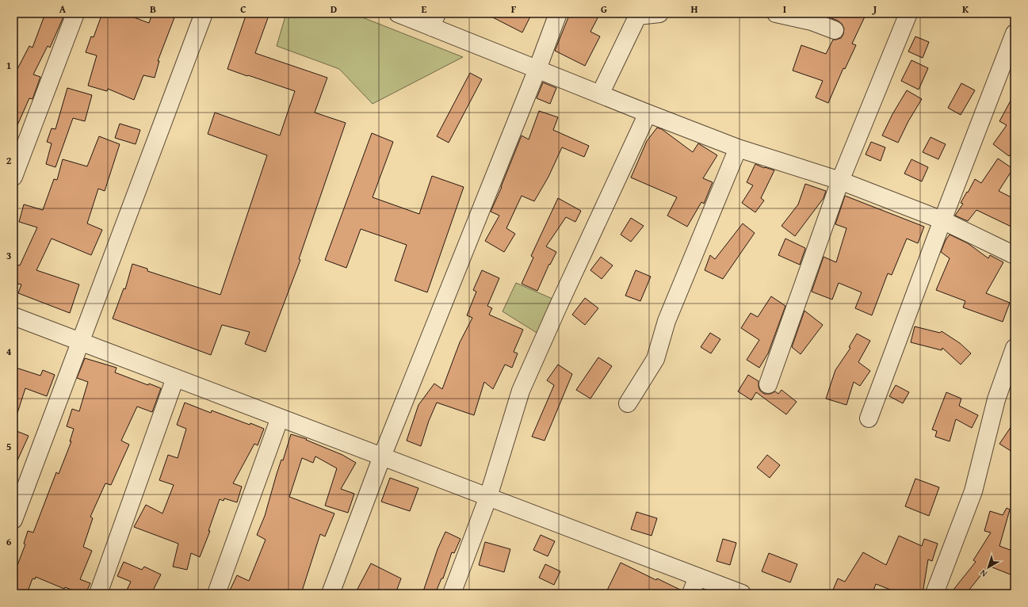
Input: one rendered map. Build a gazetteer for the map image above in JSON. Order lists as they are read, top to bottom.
{
  "north": "bottom left",
  "grid": {
    "columns": [
      "A",
      "B",
      "C",
      "D",
      "E",
      "F",
      "G",
      "H",
      "I",
      "J",
      "K"
    ],
    "rows": [
      "1",
      "2",
      "3",
      "4",
      "5",
      "6"
    ]
  }
}
